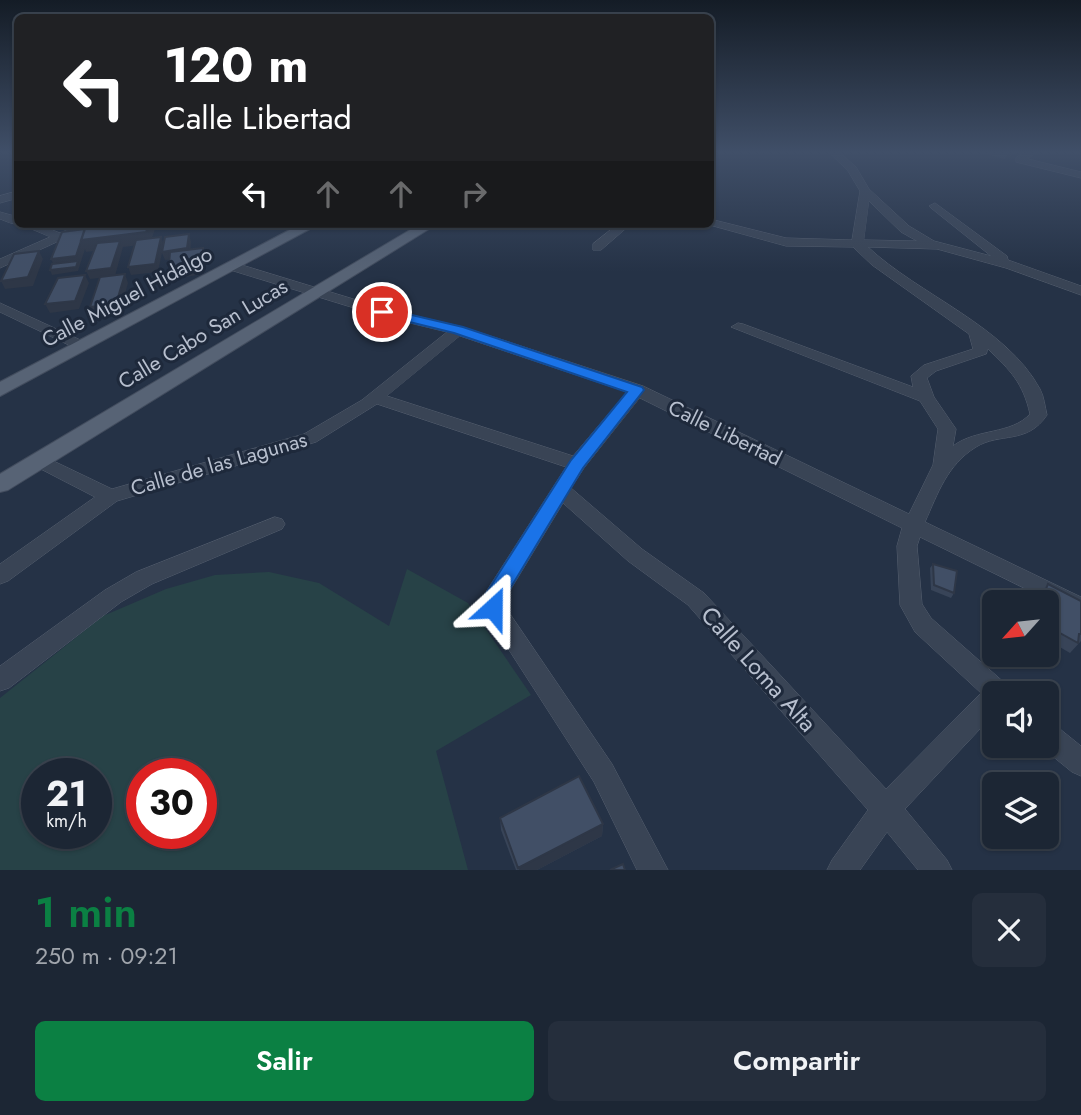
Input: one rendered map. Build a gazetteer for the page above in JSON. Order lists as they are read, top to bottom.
{
  "streets": {
    "main road": ["Calle Miguel Hidalgo", "Calle Cabo San Lucas"],
    "street": ["Calle Libertad", "Calle de las Lagunas", "Calle Loma Alta"]
  },
  "crossings": [
    ["Calle Miguel Hidalgo", "Calle Libertad"],
    ["Calle Cabo San Lucas", "Calle Libertad"],
    ["Calle Cabo San Lucas", "Calle de las Lagunas"],
    ["Calle Libertad", "Calle de las Lagunas"]
  ],
  "north": "bottom left",
  "page": {
    "turn": ["120 m", "Calle Libertad"],
    "speed": "21 km/h",
    "limit": "30",
    "heading": ["1 min", "250 m · 09:21"],
    "buttons": ["Salir", "Compartir"]
  }
}
